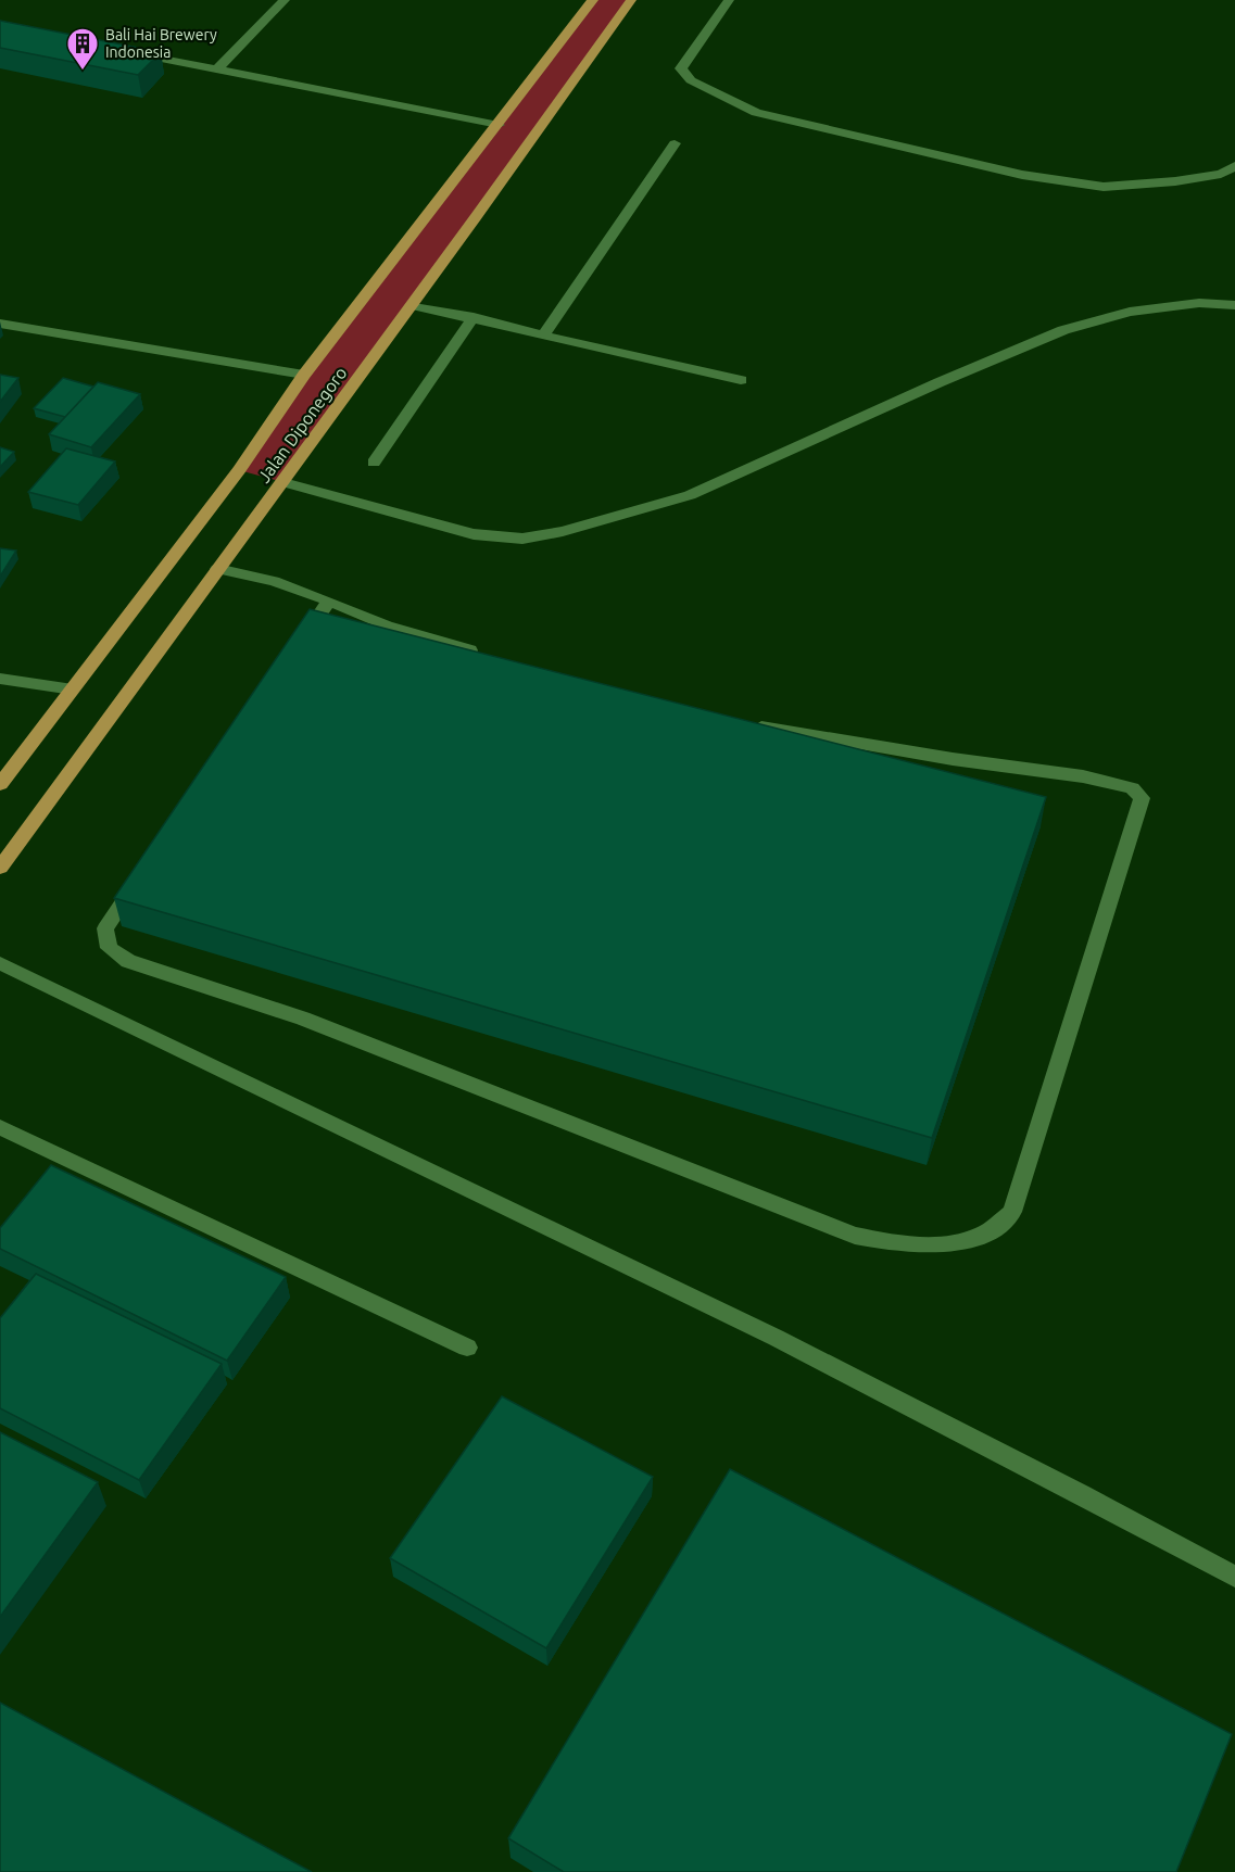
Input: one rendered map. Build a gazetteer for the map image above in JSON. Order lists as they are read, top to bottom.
{
  "streets": {
    "highway": ["Jalan Diponegoro"]
  },
  "places": {
    "building": ["Bali Hai Brewery Indonesia"]
  }
}
